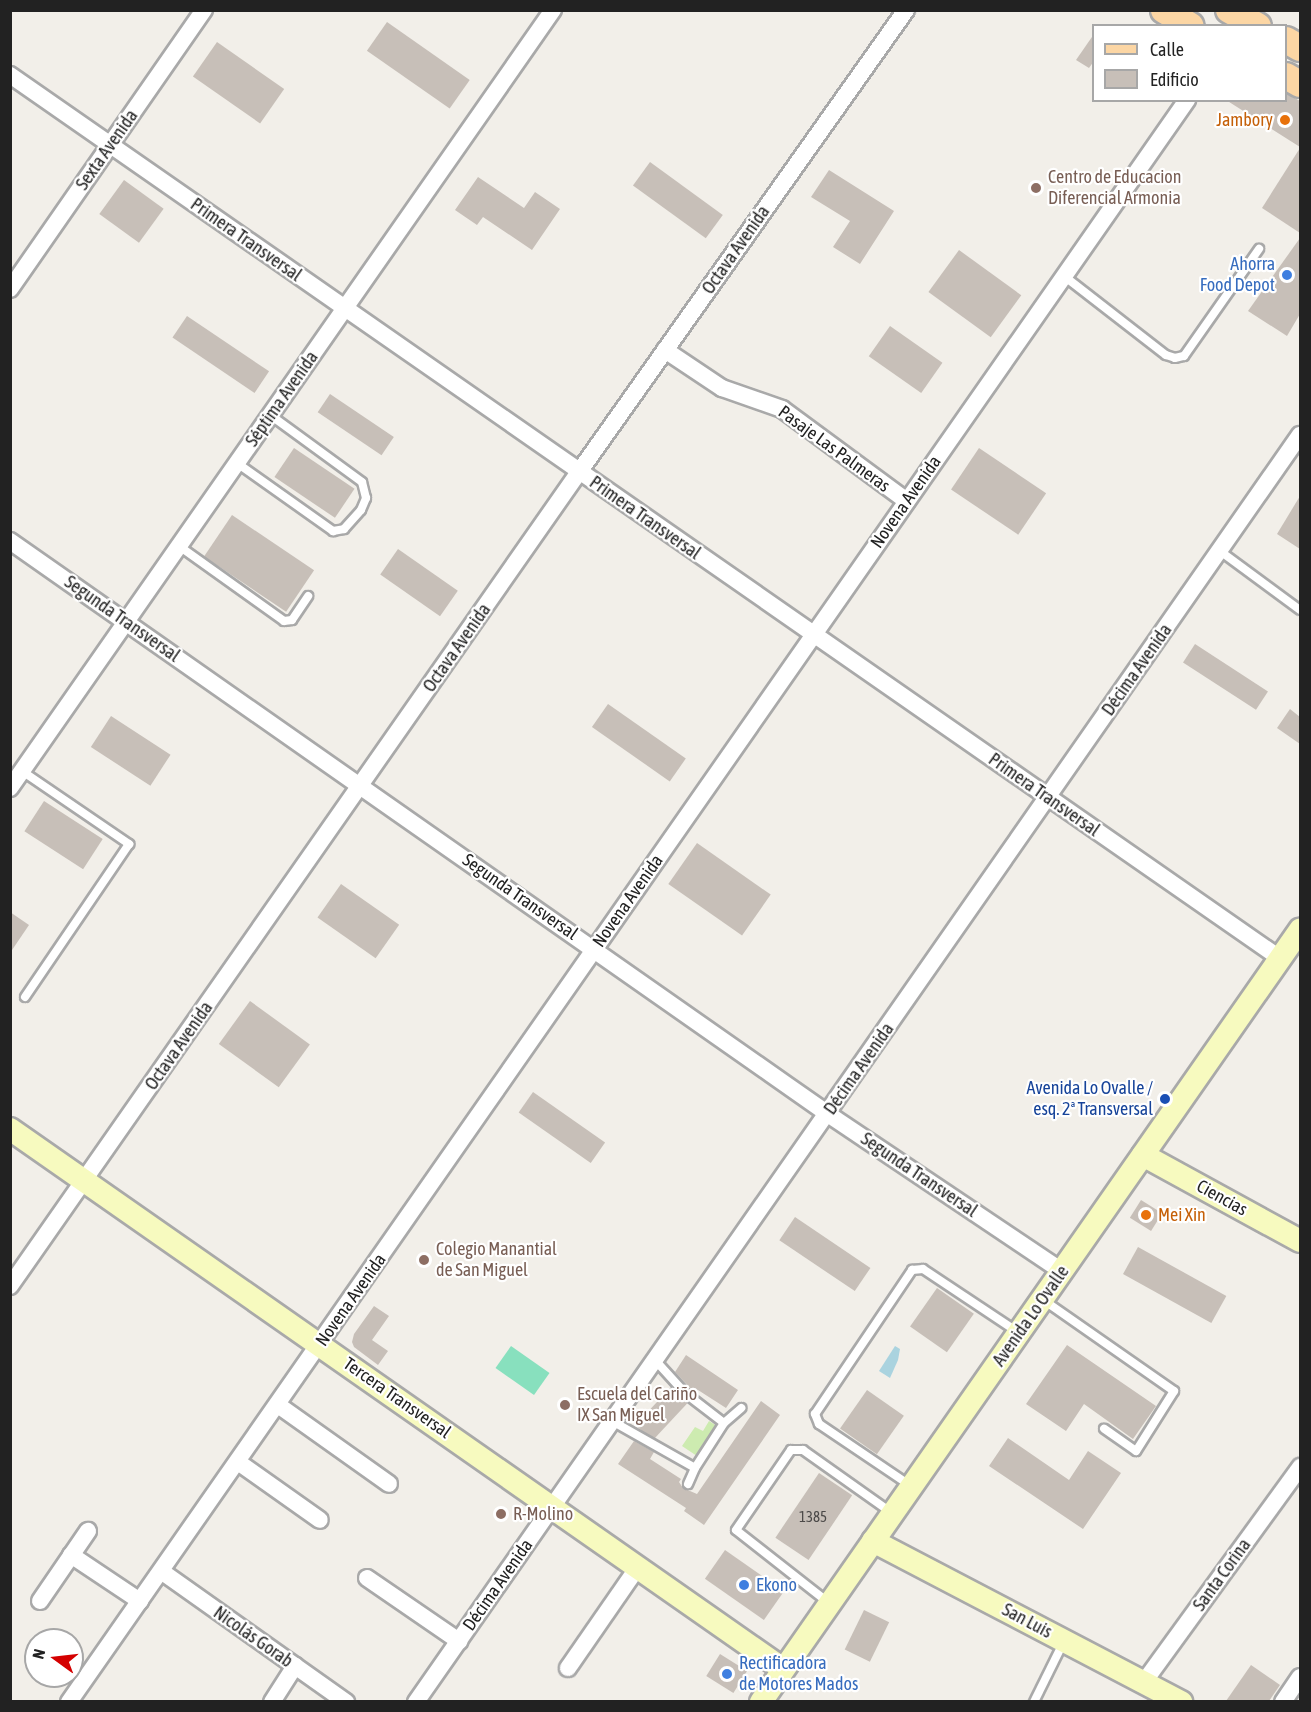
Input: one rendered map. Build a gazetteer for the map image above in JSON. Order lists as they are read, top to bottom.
{
  "streets": {
    "street": [
      "Sexta Avenida",
      "Primera Transversal",
      "Octava Avenida",
      "Séptima Avenida",
      "Pasaje Las Palmeras",
      "Novena Avenida",
      "Segunda Transversal",
      "Décima Avenida",
      "Ciencias",
      "Avenida Lo Ovalle",
      "Tercera Transversal",
      "Santa Corina",
      "San Luis",
      "Nicolás Gorab"
    ]
  },
  "crossings": [
    ["Sexta Avenida", "Primera Transversal"],
    ["Primera Transversal", "Octava Avenida"],
    ["Primera Transversal", "Séptima Avenida"],
    ["Primera Transversal", "Novena Avenida"],
    ["Primera Transversal", "Décima Avenida"],
    ["Primera Transversal", "Avenida Lo Ovalle"],
    ["Octava Avenida", "Pasaje Las Palmeras"],
    ["Octava Avenida", "Segunda Transversal"],
    ["Octava Avenida", "Tercera Transversal"],
    ["Séptima Avenida", "Segunda Transversal"],
    ["Pasaje Las Palmeras", "Novena Avenida"],
    ["Novena Avenida", "Segunda Transversal"],
    ["Novena Avenida", "Tercera Transversal"],
    ["Novena Avenida", "Nicolás Gorab"],
    ["Segunda Transversal", "Décima Avenida"],
    ["Segunda Transversal", "Avenida Lo Ovalle"],
    ["Décima Avenida", "Tercera Transversal"],
    ["Ciencias", "Avenida Lo Ovalle"],
    ["Avenida Lo Ovalle", "Tercera Transversal"],
    ["Avenida Lo Ovalle", "San Luis"],
    ["Santa Corina", "San Luis"]
  ],
  "places": [
    "Jambory",
    "Centro de Educacion Diferencial Armonia",
    "Ahorra Food Depot",
    "Avenida Lo Ovalle / esq. 2ª Transversal",
    "Mei Xin",
    "Colegio Manantial de San Miguel",
    "Escuela del Cariño IX San Miguel",
    "R-Molino",
    "Ekono",
    "Rectificadora de Motores Mados"
  ],
  "house_numbers": ["1385"],
  "legend": ["Calle", "Edificio"],
  "north": "left"
}
